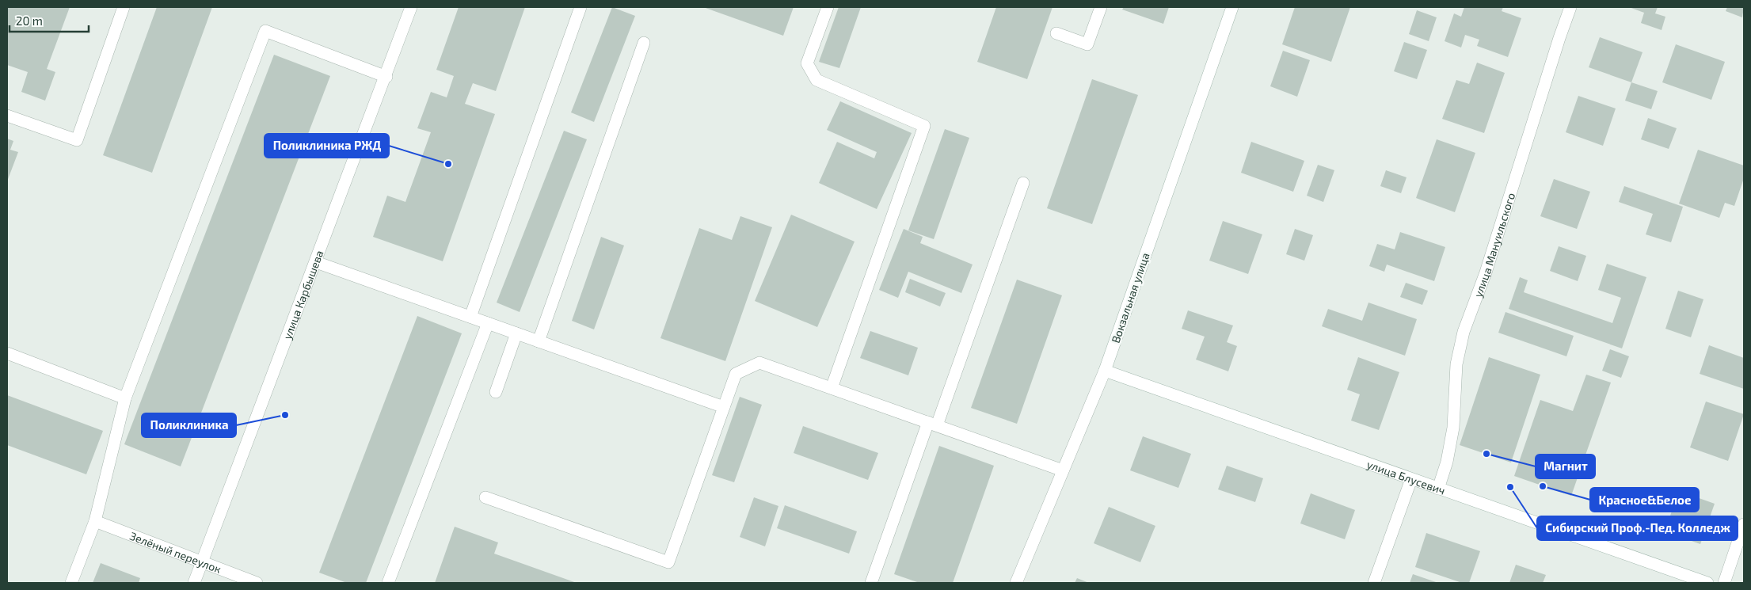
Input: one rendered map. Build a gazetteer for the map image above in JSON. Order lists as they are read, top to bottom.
{
  "streets": {
    "street": [
      "улица Мануильского",
      "улица Карбышева",
      "Вокзальная улица",
      "улица Блусевич",
      "Зелёный переулок"
    ]
  },
  "crossings": [
    ["улица Мануильского", "улица Блусевич"],
    ["улица Карбышева", "Зелёный переулок"],
    ["Вокзальная улица", "улица Блусевич"]
  ],
  "places": [
    "Поликлиника РЖД",
    "Поликлиника",
    "Магнит",
    "Красное&Белое",
    "Сибирский Проф.-Пед. Колледж"
  ],
  "scale_bar": "20 m"
}
